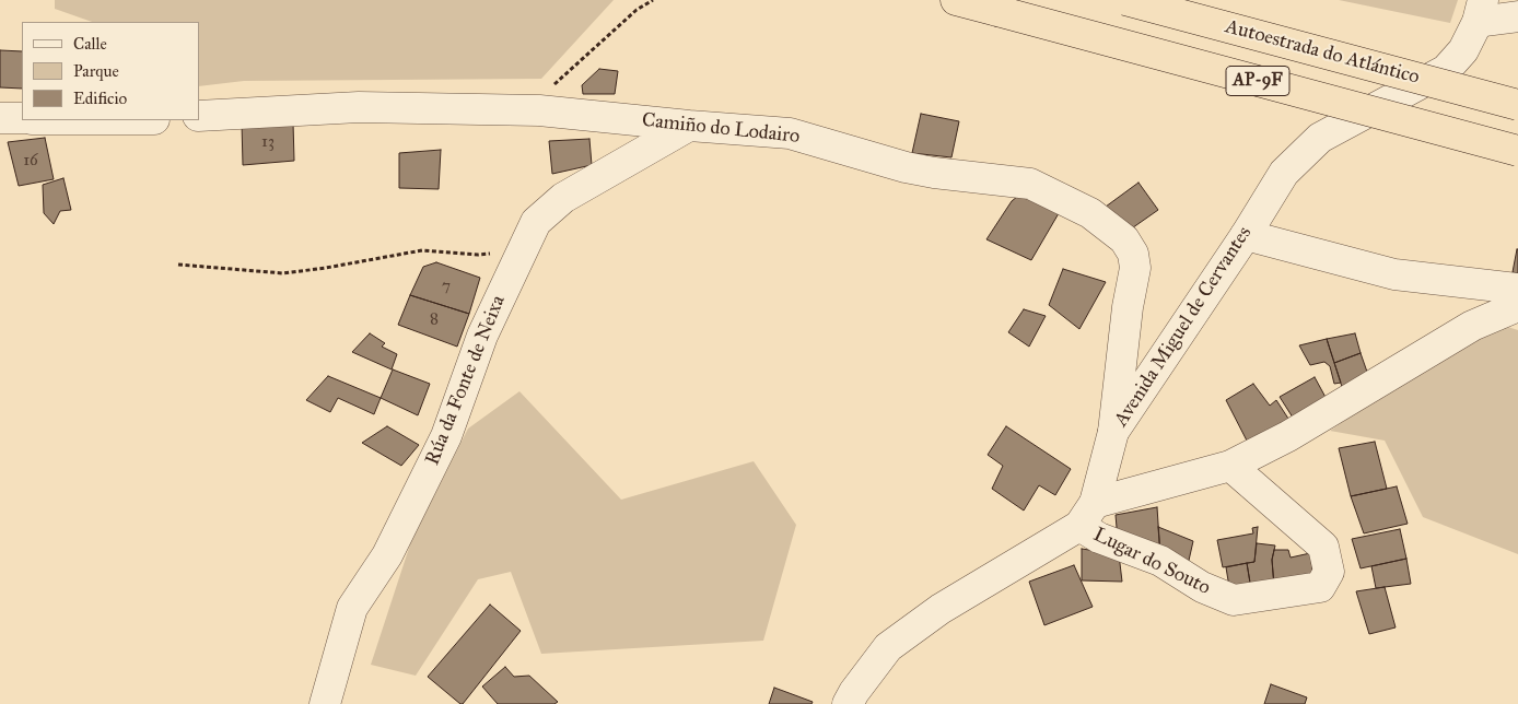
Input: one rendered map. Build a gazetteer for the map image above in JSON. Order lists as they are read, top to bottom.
{
  "streets": {
    "highway": ["Autoestrada do Atlántico", "AP-9F"],
    "street": [
      "Camiño do Lodairo",
      "Avenida Miguel de Cervantes",
      "Rúa da Fonte de Neixa",
      "Lugar do Souto"
    ]
  },
  "crossings": [
    ["Camiño do Lodairo", "Avenida Miguel de Cervantes"],
    ["Camiño do Lodairo", "Rúa da Fonte de Neixa"],
    ["Avenida Miguel de Cervantes", "Lugar do Souto"]
  ],
  "house_numbers": [
    "13",
    "16",
    "7",
    "8"
  ],
  "legend": ["Calle", "Parque", "Edificio"]
}
